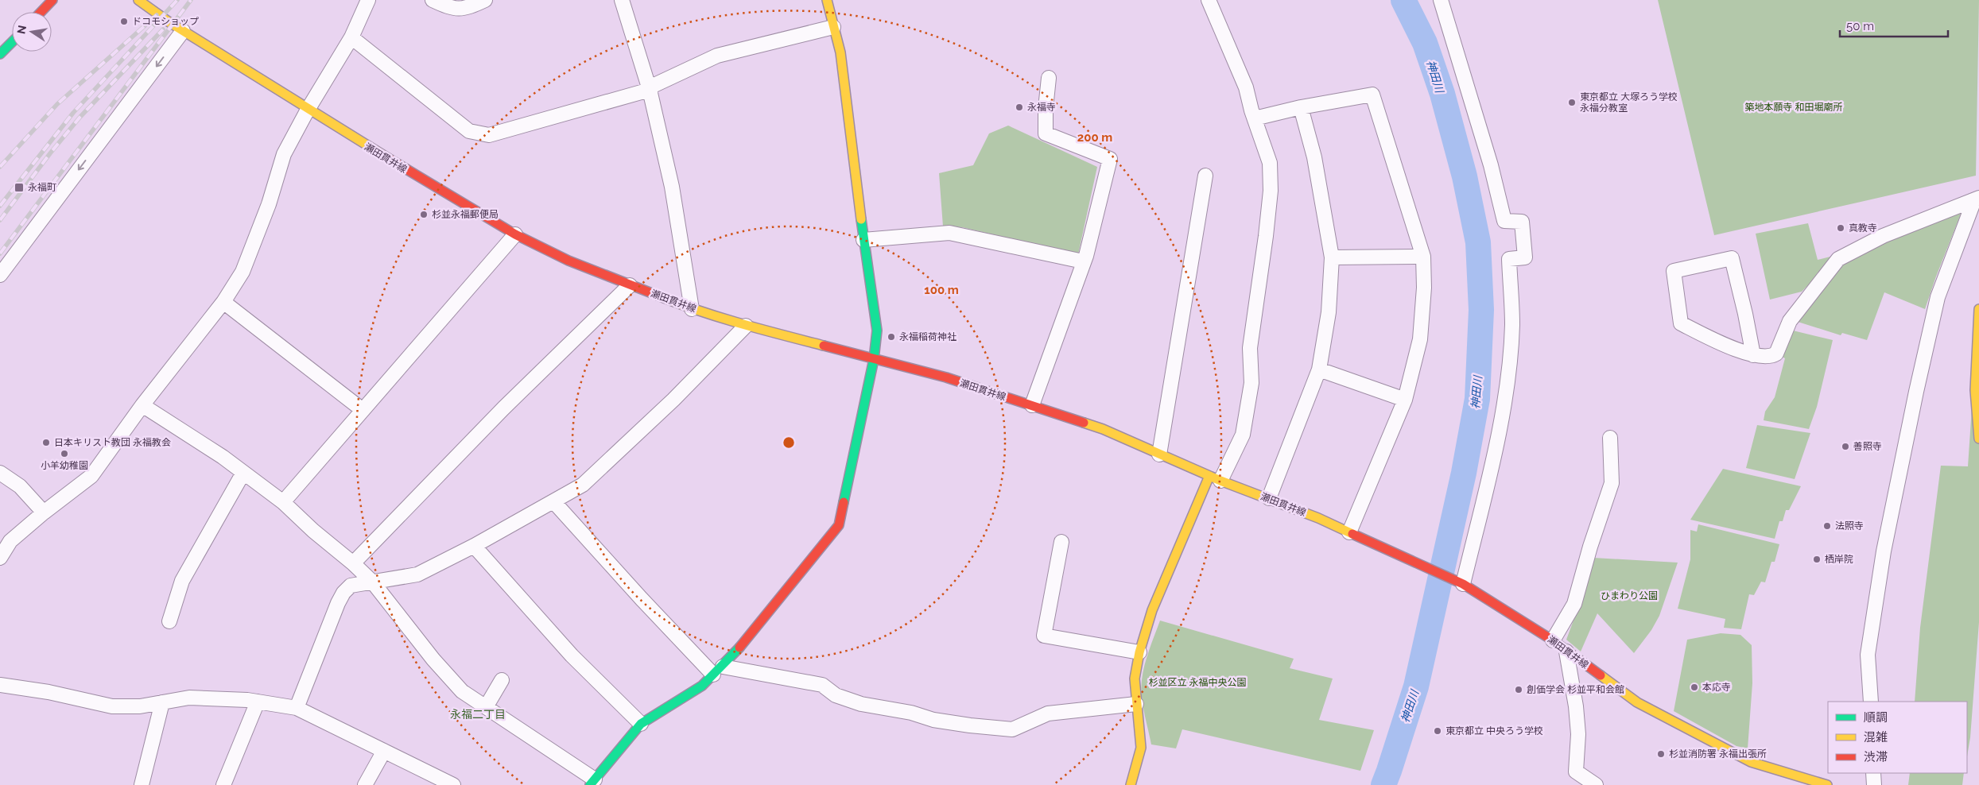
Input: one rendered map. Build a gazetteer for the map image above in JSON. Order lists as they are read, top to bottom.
{
  "streets": {
    "main road": ["瀬田貫井線"]
  },
  "districts": ["永福二丁目"],
  "water": ["神田川"],
  "parks": ["築地本願寺 和田堀廟所", "ひまわり公園", "杉並区立 永福中央公園"],
  "places": {
    "other": [
      "ドコモショップ",
      "東京都立 大塚ろう学校 永福分教室",
      "永福寺",
      "杉並永福郵便局",
      "真教寺",
      "永福稲荷神社",
      "日本キリスト教団 永福教会",
      "善照寺",
      "小羊幼稚園",
      "法照寺",
      "栖岸院",
      "本応寺",
      "創価学会 杉並平和会館",
      "東京都立 中央ろう学校",
      "杉並消防署 永福出張所"
    ],
    "transit": ["永福町"]
  },
  "legend": ["順調", "混雑", "渋滞"],
  "scale_bar": "50 m",
  "north": "left",
  "rings": ["200 m", "100 m"]
}
